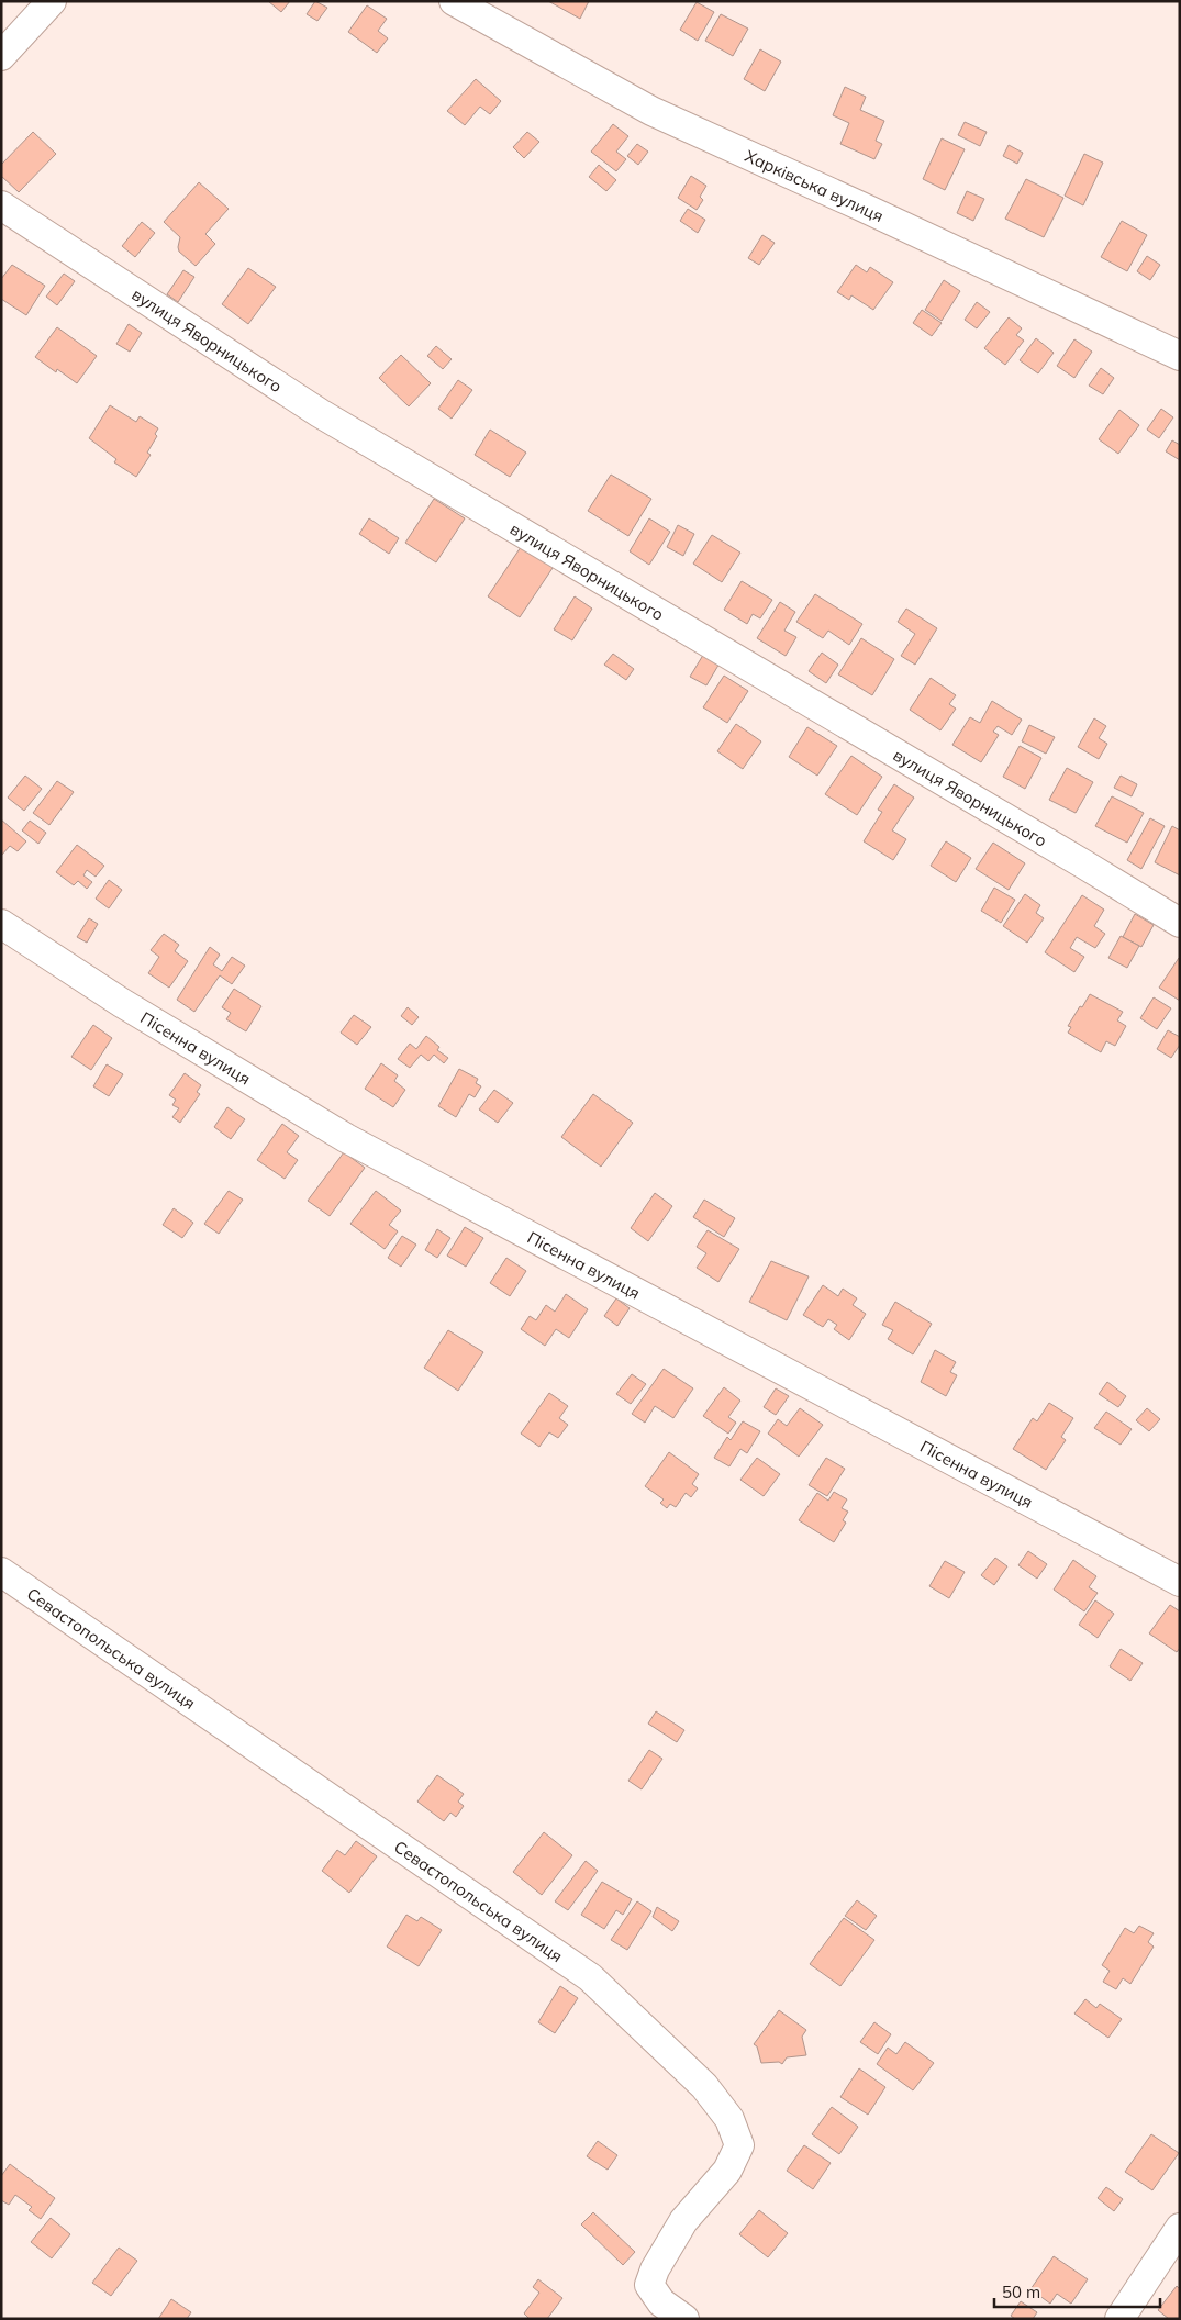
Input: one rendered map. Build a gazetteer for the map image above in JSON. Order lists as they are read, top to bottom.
{
  "streets": {
    "street": [
      "Харківська вулиця",
      "вулиця Яворницького",
      "Пісенна вулиця",
      "Севастопольська вулиця"
    ]
  },
  "scale_bar": "50 m"
}
